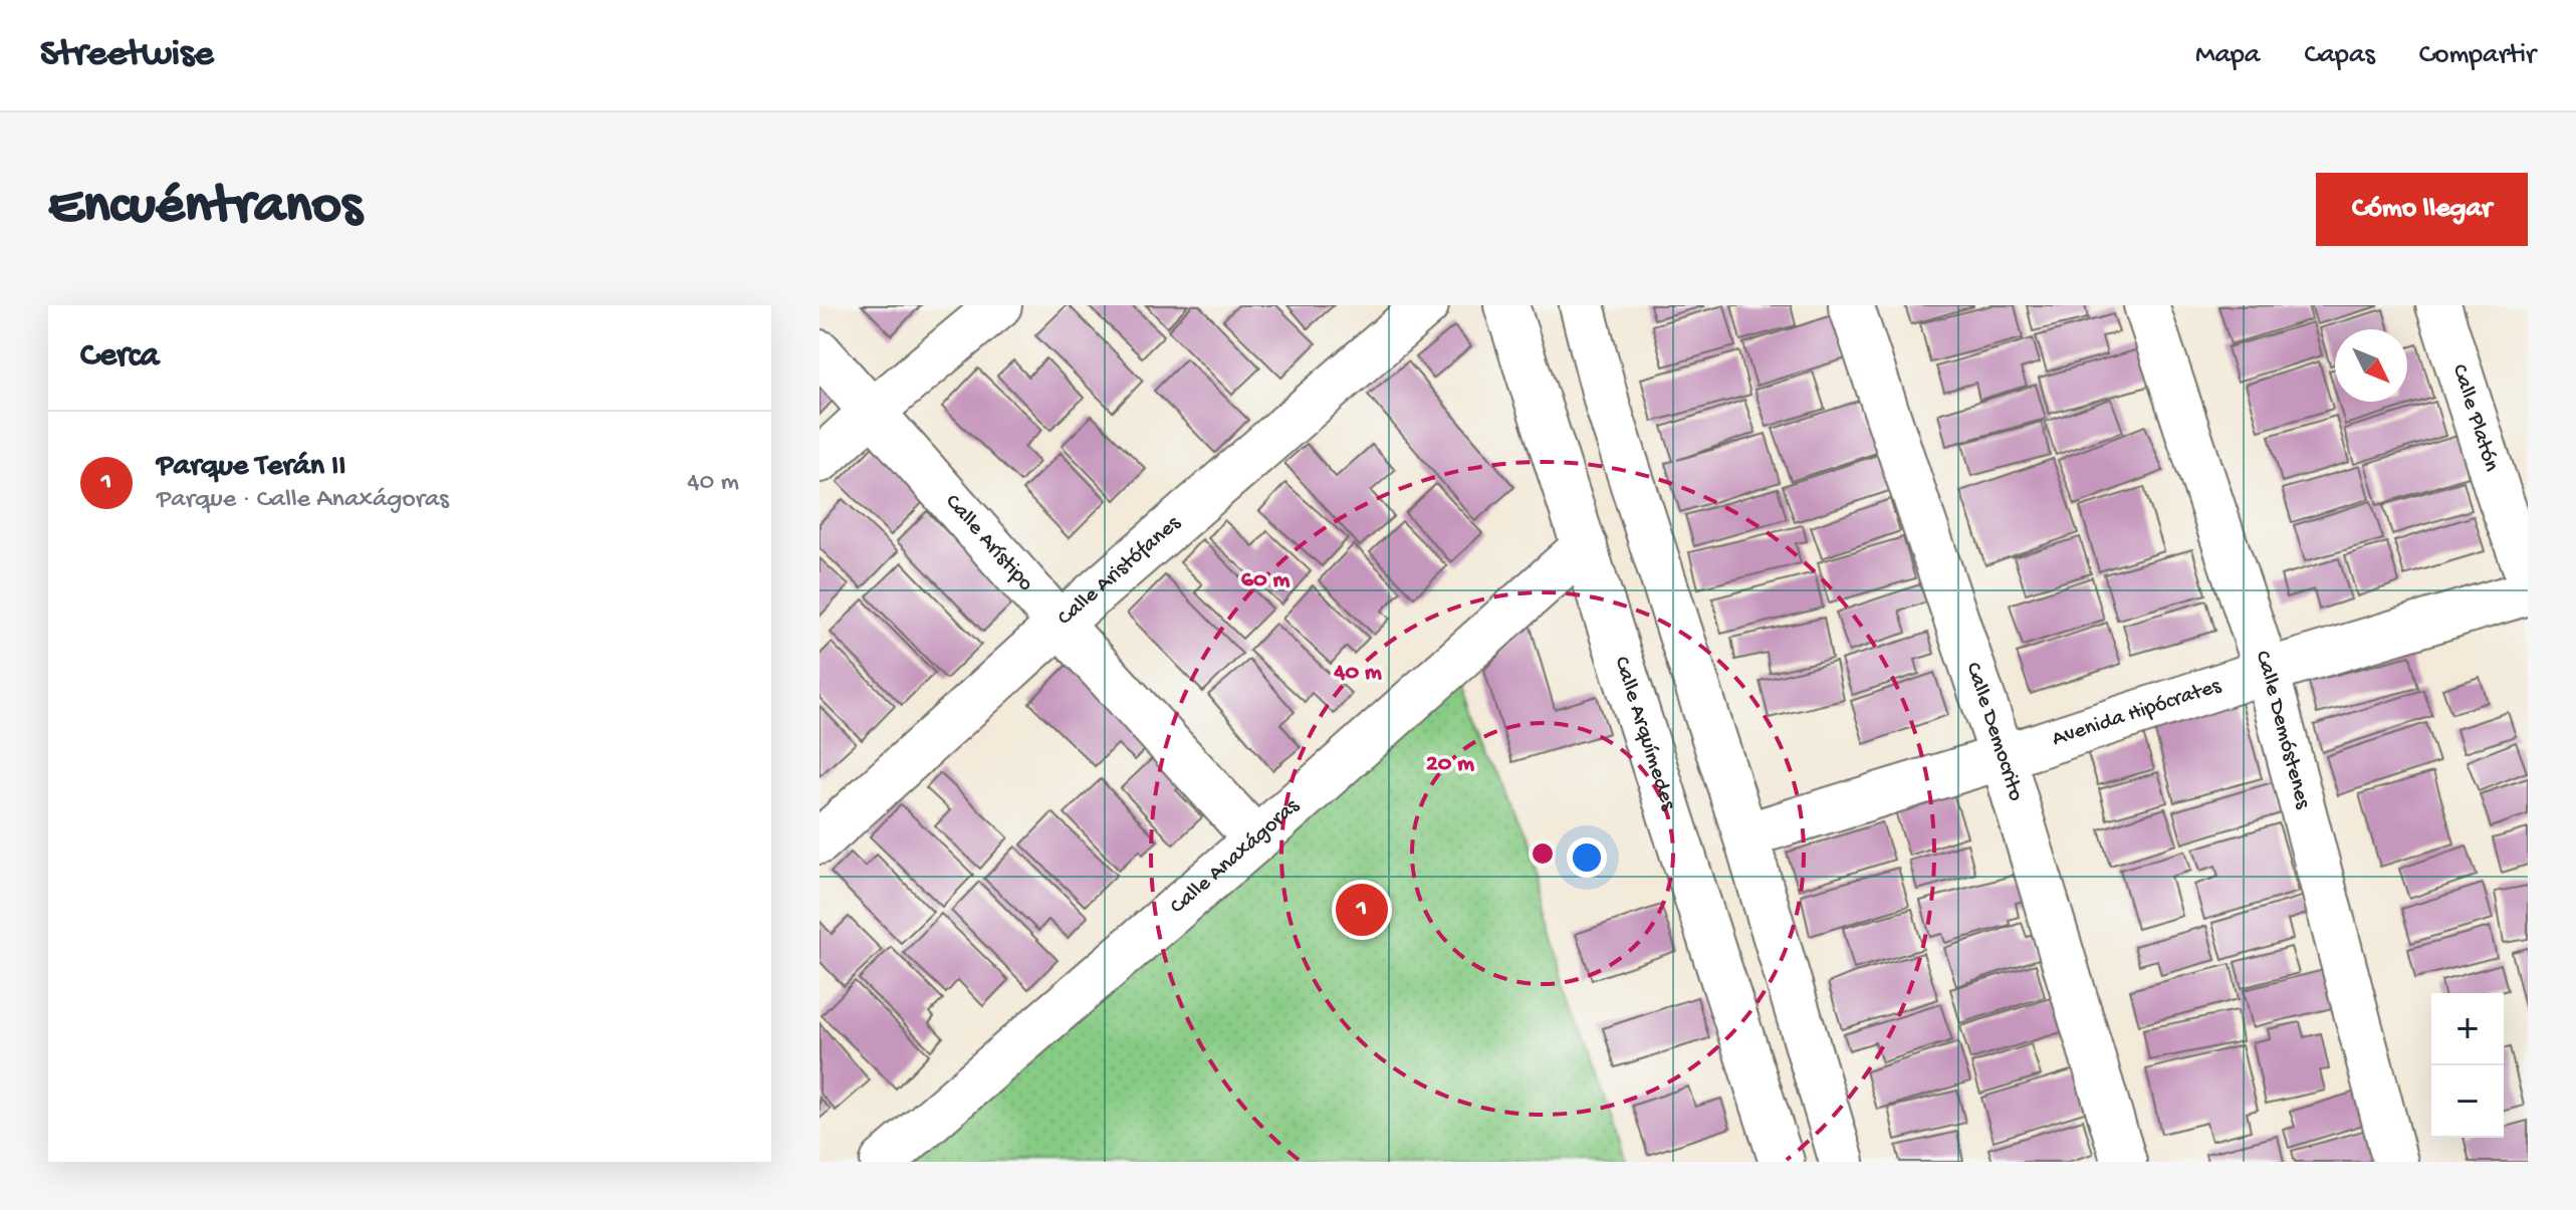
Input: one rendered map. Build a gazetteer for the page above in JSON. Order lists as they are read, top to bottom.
{
  "streets": {
    "street": [
      "Calle Platón",
      "Calle Arístipo",
      "Calle Aristófanes",
      "Avenida Hipócrates",
      "Calle Demóstenes",
      "Calle Democrito",
      "Calle Arquímedes",
      "Calle Anaxágoras"
    ]
  },
  "crossings": [
    ["Calle Arístipo", "Calle Aristófanes"],
    ["Calle Arístipo", "Calle Anaxágoras"],
    ["Avenida Hipócrates", "Calle Demóstenes"],
    ["Avenida Hipócrates", "Calle Democrito"],
    ["Calle Arquímedes", "Calle Anaxágoras"]
  ],
  "north": "bottom right",
  "page": {
    "header": "Streetwise",
    "nav": ["Mapa", "Capas", "Compartir"],
    "buttons": "Cómo llegar",
    "title": "Encuéntranos",
    "heading": "Cerca",
    "list": [
      {
        "mark": "1",
        "name": "Parque Terán II",
        "note": "Parque · Calle Anaxágoras",
        "value": "40 m"
      }
    ],
    "pins": "1",
    "map_buttons": ["+", "−"]
  },
  "rings": ["60 m", "40 m", "20 m"]
}
